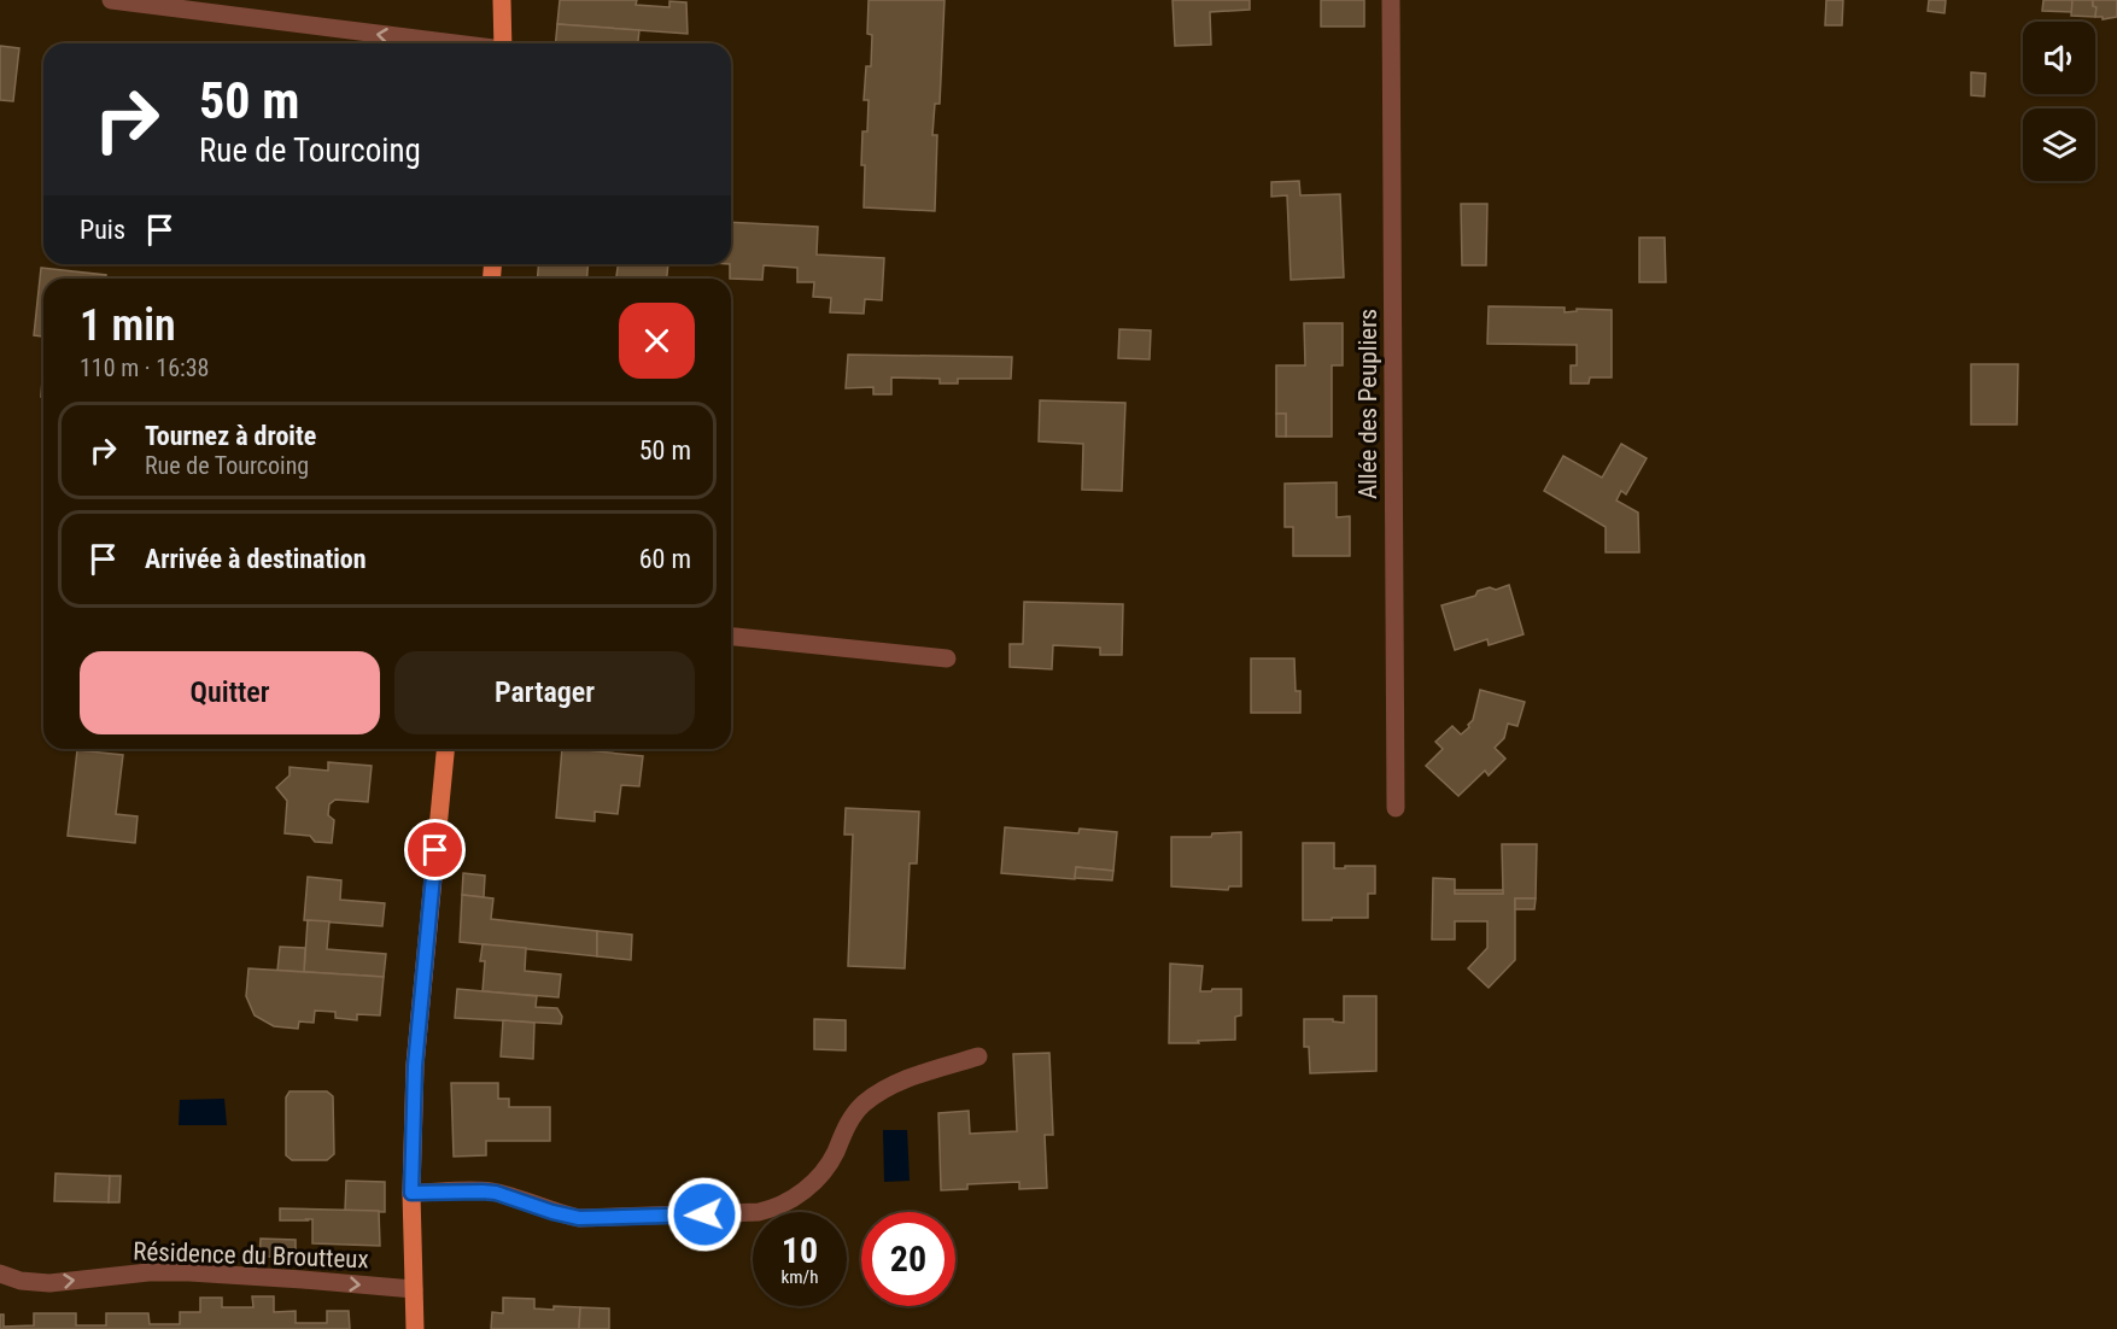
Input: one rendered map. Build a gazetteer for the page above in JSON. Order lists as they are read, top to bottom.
{
  "streets": {
    "street": ["Allée des Peupliers", "Résidence du Broutteux"]
  },
  "one_way": ["Résidence du Broutteux"],
  "page": {
    "turn": ["50 m", "Rue de Tourcoing"],
    "then": "Puis",
    "heading": ["1 min", "110 m · 16:38"],
    "list": [
      {
        "name": "Tournez à droite",
        "note": "Rue de Tourcoing",
        "value": "50 m"
      },
      {
        "name": "Arrivée à destination",
        "value": "60 m"
      }
    ],
    "buttons": ["Quitter", "Partager"],
    "speed": "10 km/h",
    "limit": "20"
  }
}
